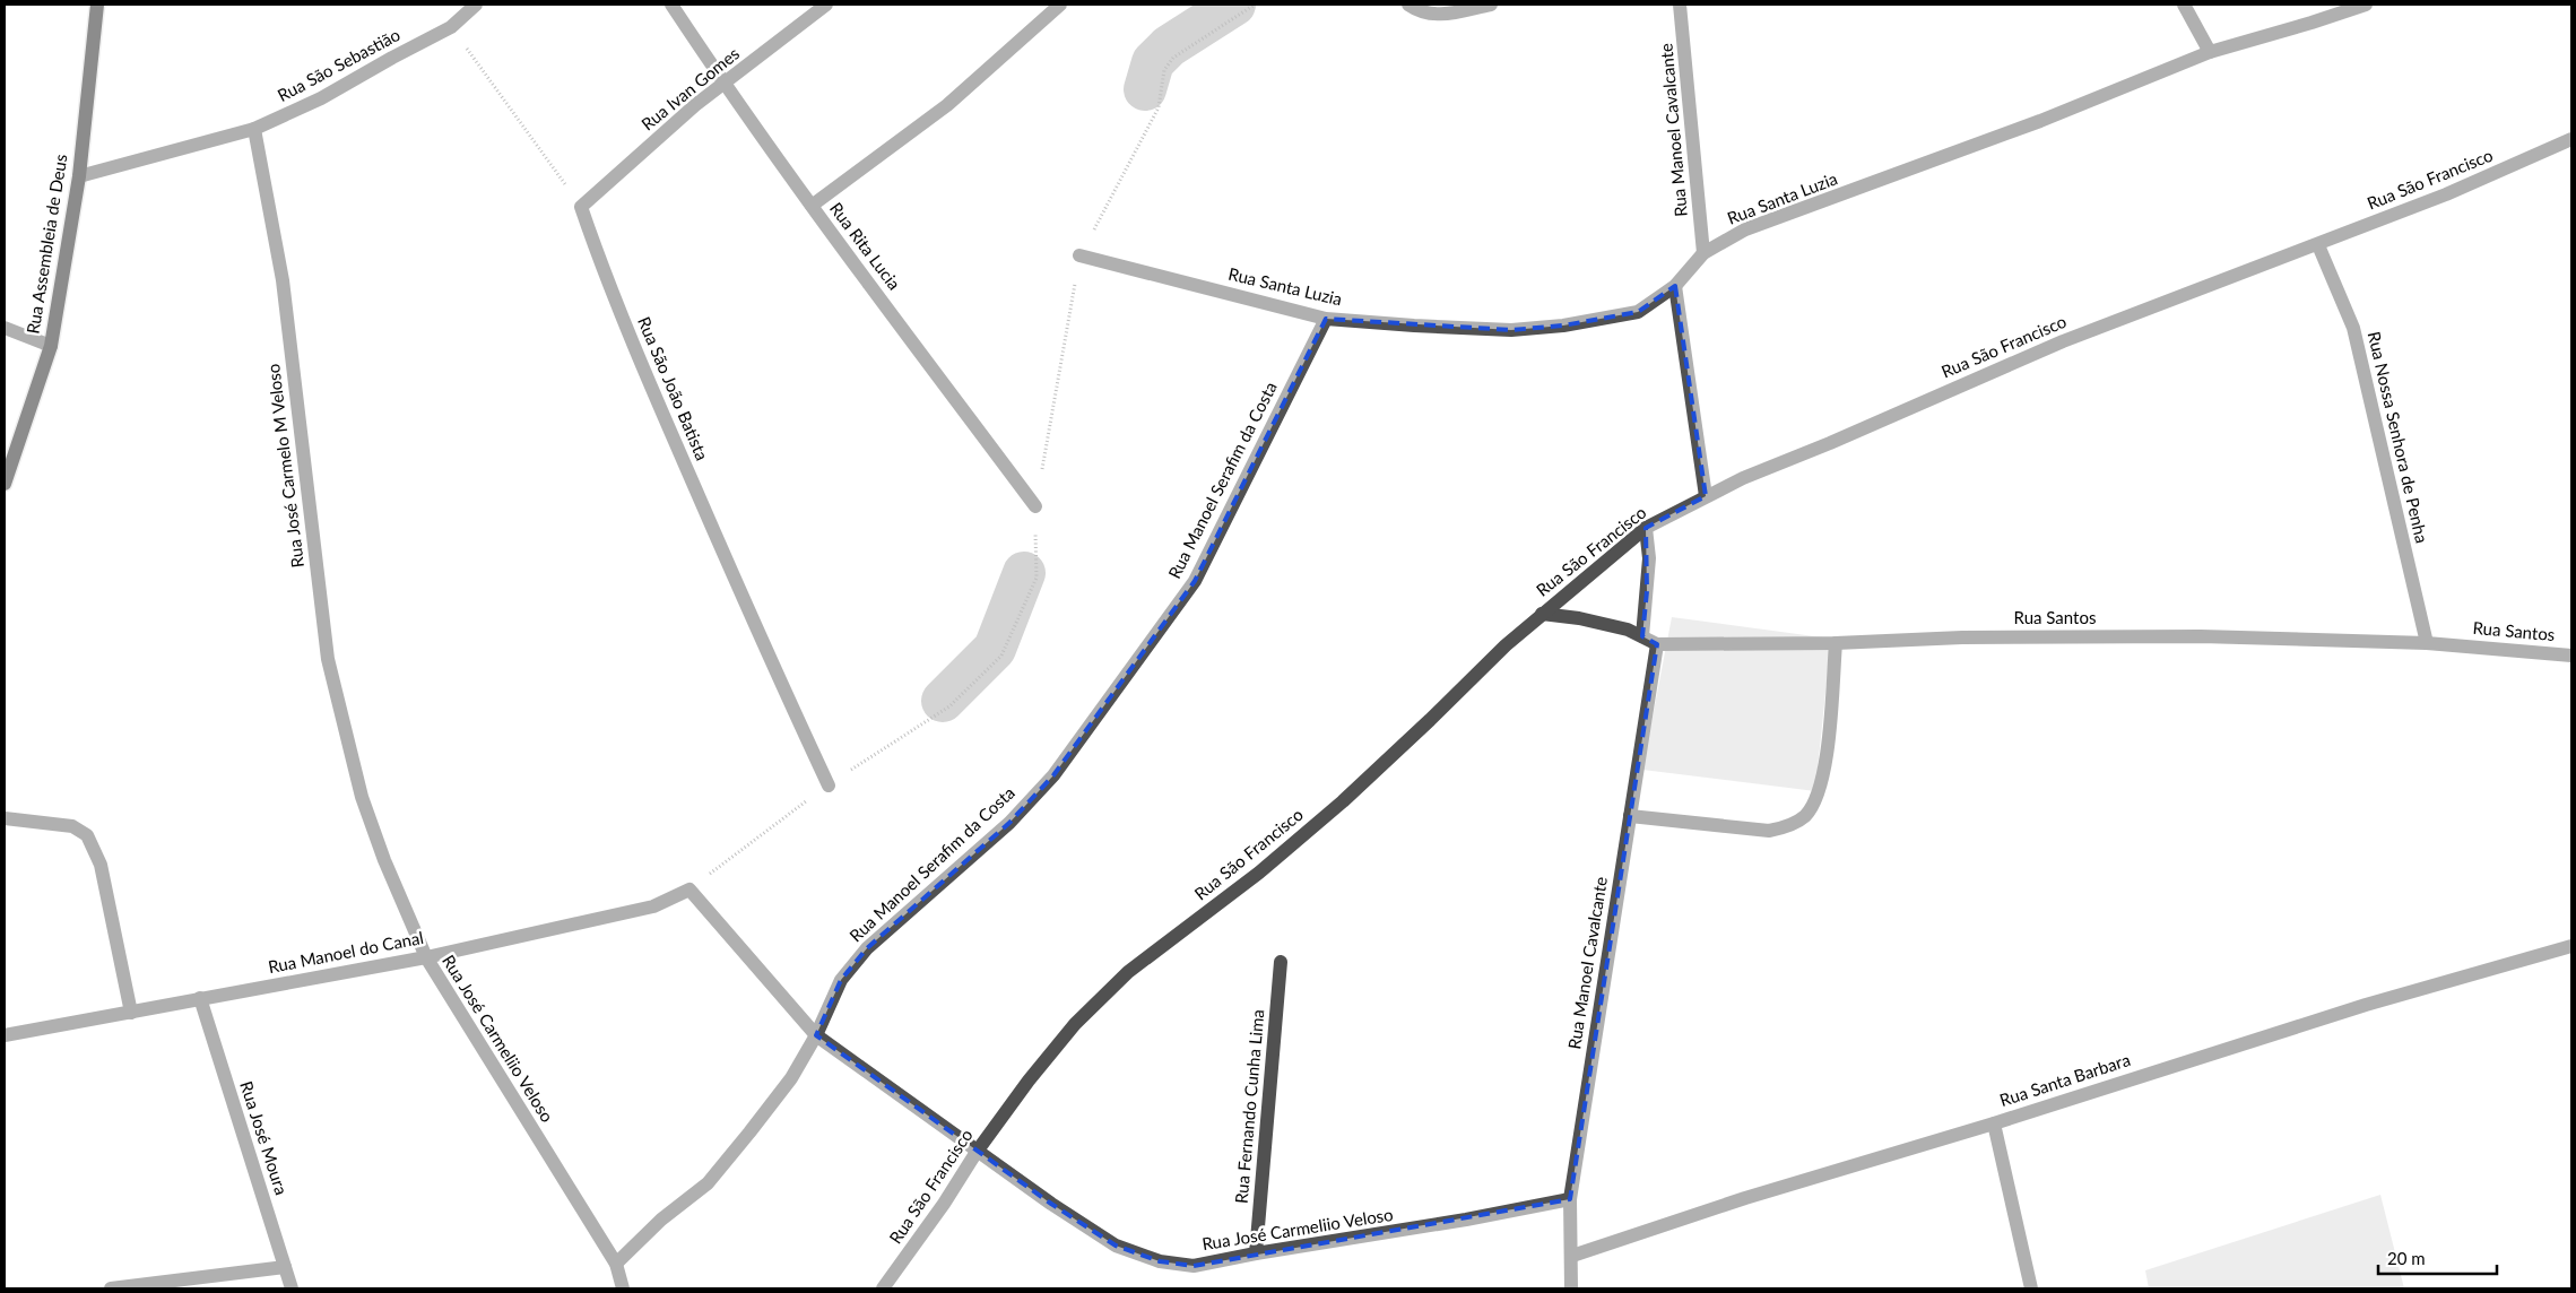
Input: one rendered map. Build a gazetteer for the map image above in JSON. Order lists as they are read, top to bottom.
{
  "streets": {
    "main road": ["Rua Assembleia de Deus"],
    "street": [
      "Rua São Sebastião",
      "Rua Ivan Gomes",
      "Rua Manoel Cavalcante",
      "Rua São Francisco",
      "Rua Santa Luzia",
      "Rua Rita Lucia",
      "Rua São João Batista",
      "Rua Nossa Senhora de Penha",
      "Rua José Carmelo M Veloso",
      "Rua Manoel Serafim da Costa",
      "Rua Santos",
      "Rua Manoel do Canal",
      "Rua José Carmeliio Veloso",
      "Rua Santa Barbara",
      "Rua Fernando Cunha Lima",
      "Rua José Moura"
    ]
  },
  "crossings": [
    ["Rua São Sebastião", "Rua Assembleia de Deus"],
    ["Rua São Sebastião", "Rua José Carmelo M Veloso"],
    ["Rua Ivan Gomes", "Rua Rita Lucia"],
    ["Rua Ivan Gomes", "Rua São João Batista"],
    ["Rua Manoel Cavalcante", "Rua Santa Luzia"],
    ["Rua Manoel Cavalcante", "Rua Santos"],
    ["Rua Manoel Cavalcante", "Rua José Carmeliio Veloso"],
    ["Rua Manoel Cavalcante", "Rua Santa Barbara"],
    ["Rua São Francisco", "Rua Nossa Senhora de Penha"],
    ["Rua São Francisco", "Rua Santos"],
    ["Rua São Francisco", "Rua José Carmeliio Veloso"],
    ["Rua Santa Luzia", "Rua Manoel Serafim da Costa"],
    ["Rua Nossa Senhora de Penha", "Rua Santos"],
    ["Rua José Carmelo M Veloso", "Rua José Carmeliio Veloso"],
    ["Rua Manoel Serafim da Costa", "Rua José Carmeliio Veloso"],
    ["Rua Manoel do Canal", "Rua José Carmeliio Veloso"],
    ["Rua Manoel do Canal", "Rua José Moura"],
    ["Rua José Carmeliio Veloso", "Rua Fernando Cunha Lima"]
  ],
  "scale_bar": "20 m"
}
